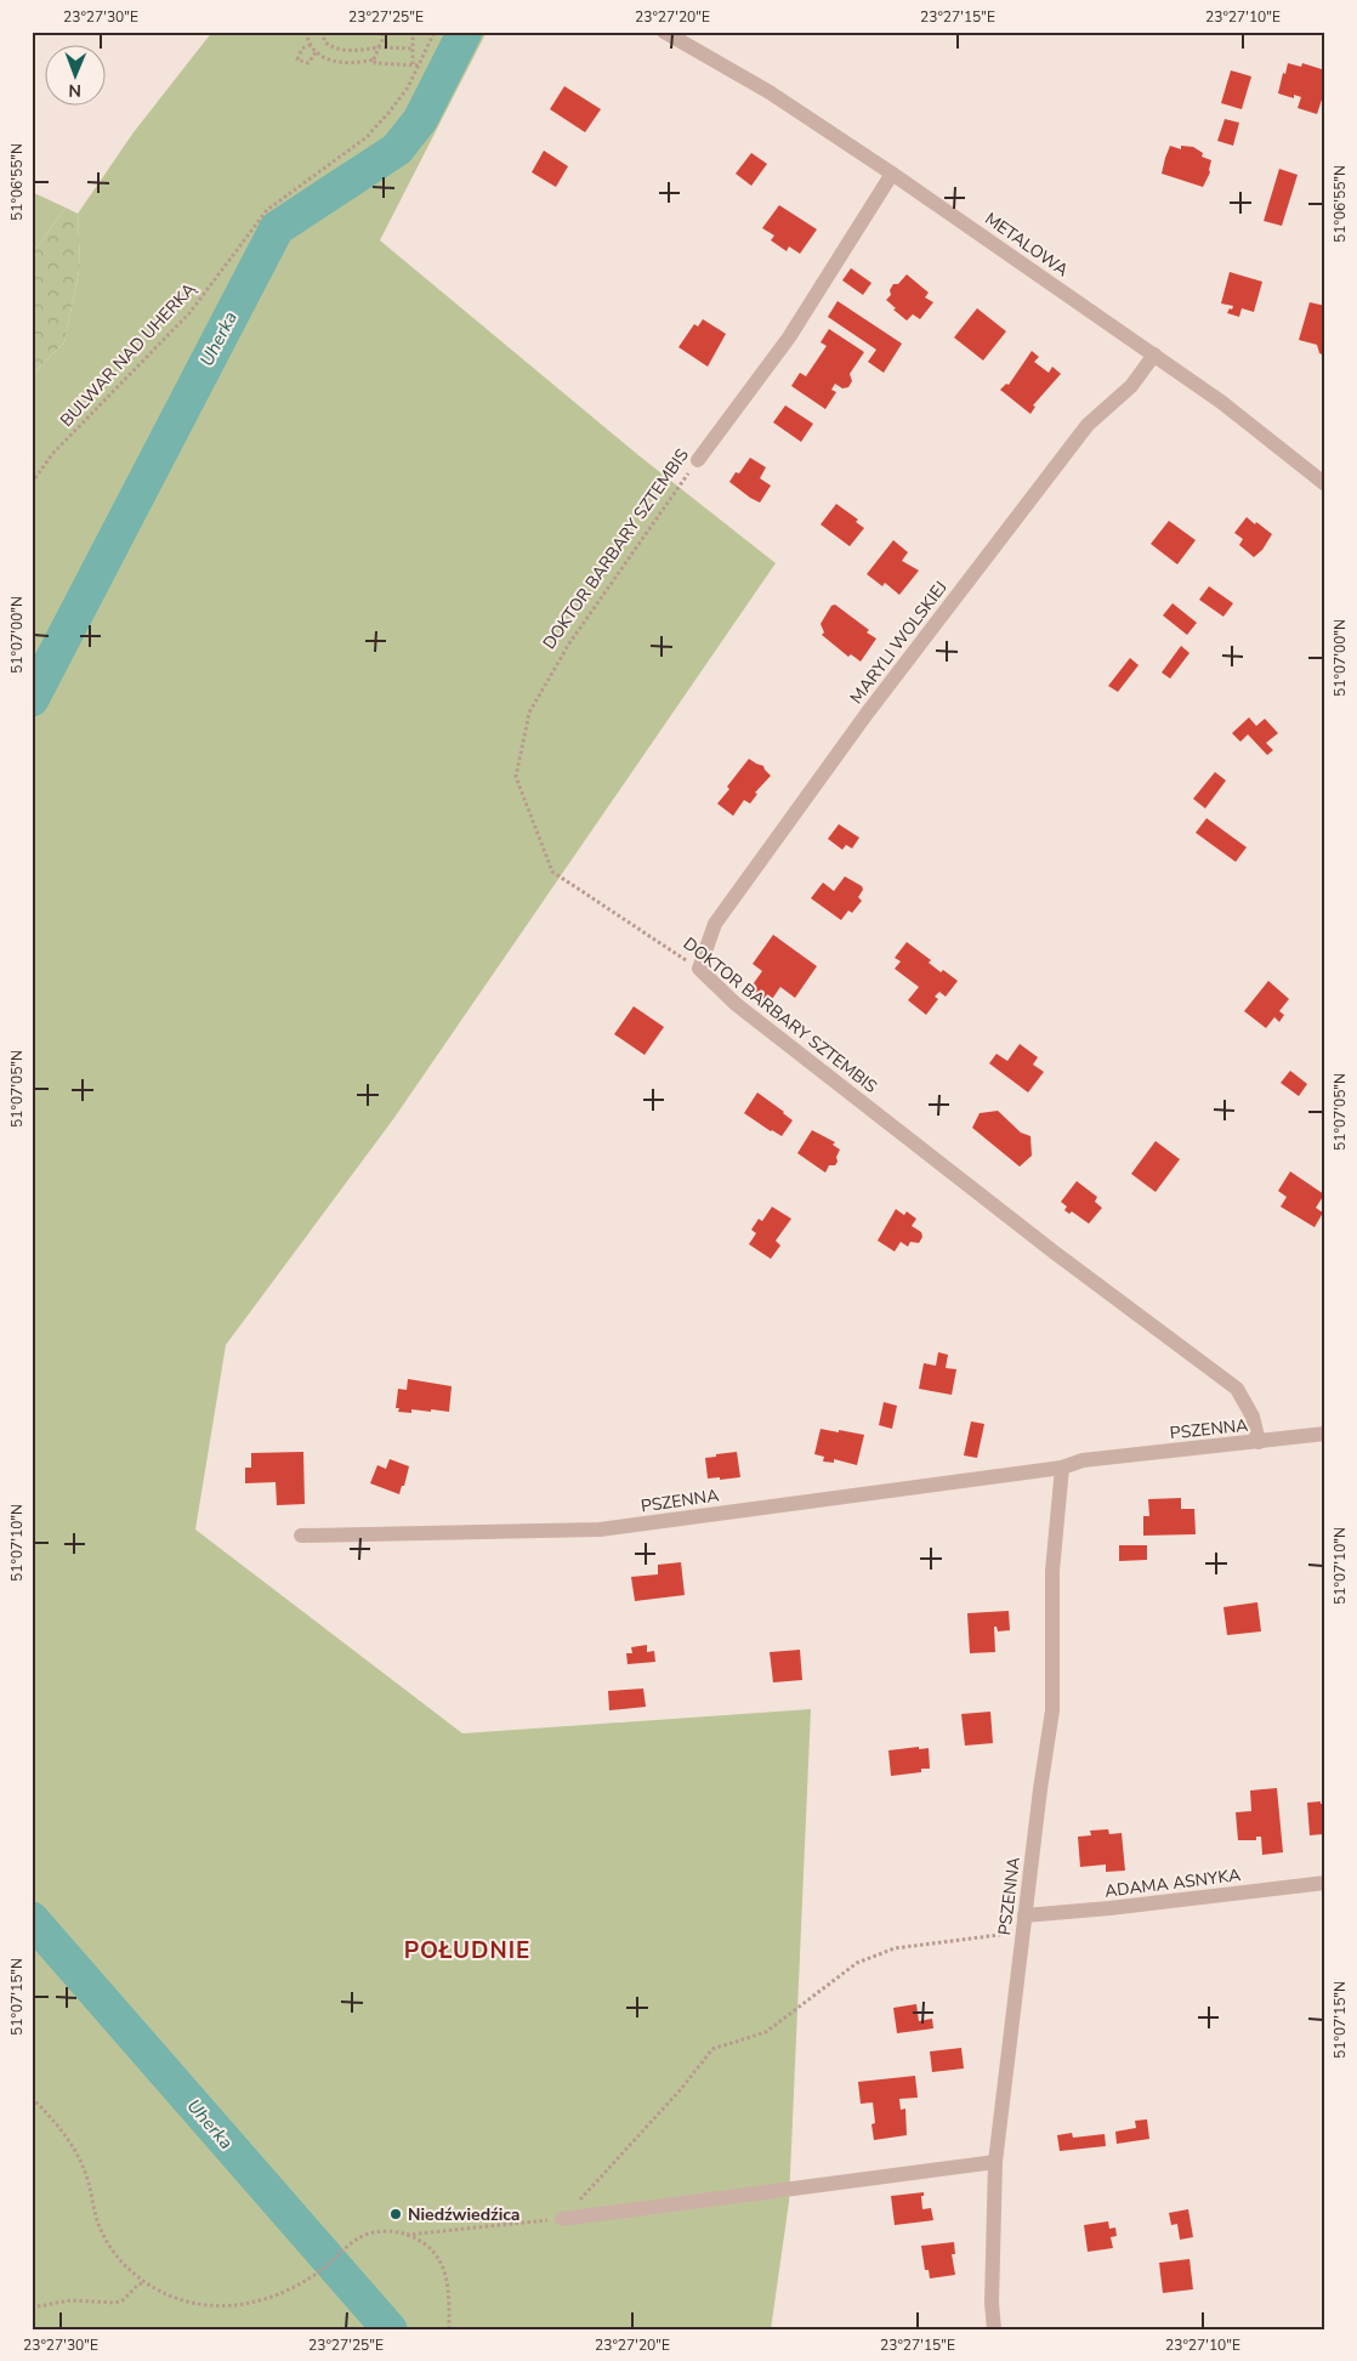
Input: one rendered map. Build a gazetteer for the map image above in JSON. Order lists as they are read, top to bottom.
{
  "streets": {
    "street": [
      "METALOWA",
      "DOKTOR BARBARY SZTEMBIS",
      "MARYLI WOLSKIEJ",
      "PSZENNA",
      "ADAMA ASNYKA"
    ],
    "path": ["BULWAR NAD UHERKĄ"]
  },
  "crossings": [
    ["METALOWA", "DOKTOR BARBARY SZTEMBIS"],
    ["METALOWA", "MARYLI WOLSKIEJ"],
    ["DOKTOR BARBARY SZTEMBIS", "MARYLI WOLSKIEJ"],
    ["DOKTOR BARBARY SZTEMBIS", "PSZENNA"],
    ["PSZENNA", "ADAMA ASNYKA"]
  ],
  "districts": ["POŁUDNIE"],
  "water": ["Uherka"],
  "places": ["Niedźwiedźica"],
  "north": "bottom",
  "coordinates": [
    "23°27'30\"E",
    "23°27'25\"E",
    "23°27'20\"E",
    "23°27'15\"E",
    "23°27'10\"E",
    "51°06'55\"N",
    "51°07'00\"N",
    "51°07'05\"N",
    "51°07'10\"N",
    "51°07'15\"N"
  ]
}
